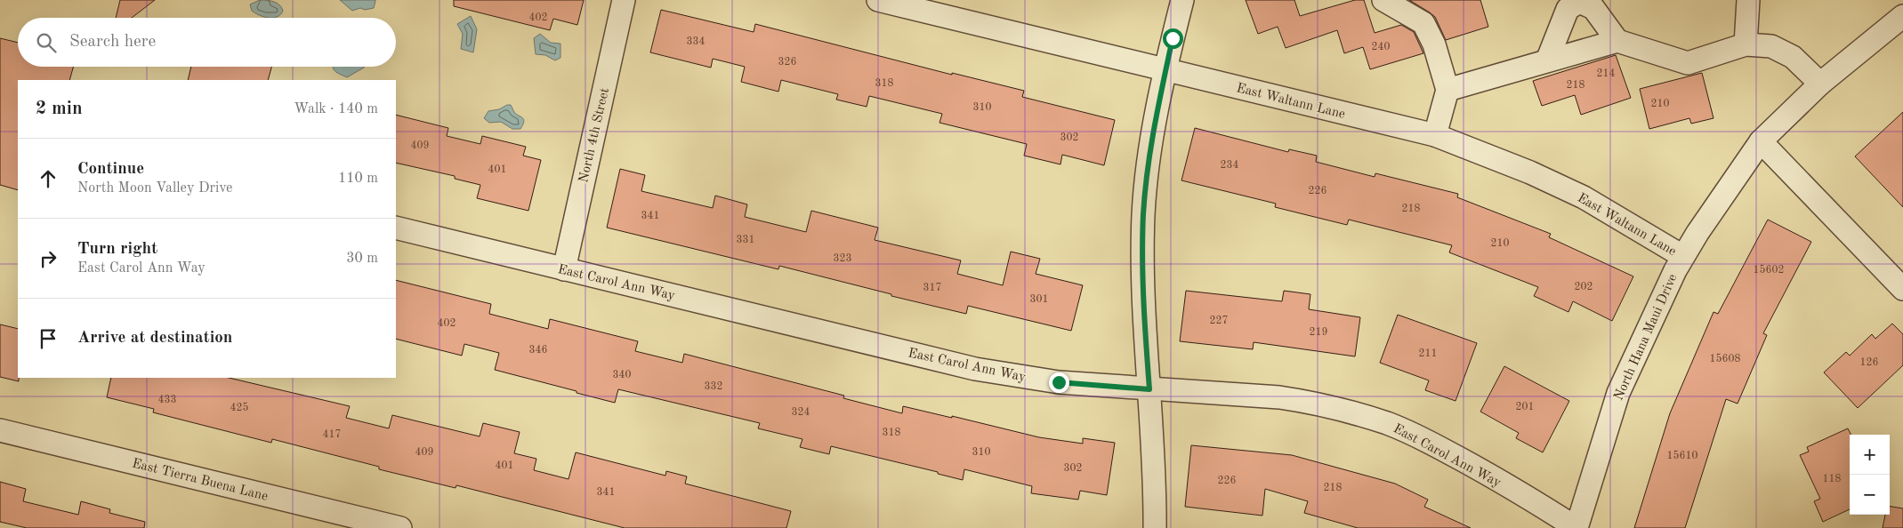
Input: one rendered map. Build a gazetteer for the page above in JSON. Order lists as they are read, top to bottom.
{
  "streets": {
    "street": [
      "East Waltann Lane",
      "North 4th Street",
      "East Carol Ann Way",
      "North Hana Maui Drive",
      "East Tierra Buena Lane"
    ]
  },
  "crossings": [
    ["East Waltann Lane", "North Hana Maui Drive"],
    ["North 4th Street", "East Carol Ann Way"],
    ["East Carol Ann Way", "North Hana Maui Drive"]
  ],
  "house_numbers": [
    "402",
    "334",
    "240",
    "326",
    "214",
    "318",
    "218",
    "210",
    "310",
    "302",
    "409",
    "234",
    "401",
    "226",
    "218",
    "341",
    "331",
    "210",
    "323",
    "15602",
    "202",
    "317",
    "301",
    "227",
    "402",
    "219",
    "346",
    "211",
    "15608",
    "126",
    "340",
    "332",
    "433",
    "201",
    "425",
    "324",
    "318",
    "417",
    "409",
    "310",
    "15610",
    "401",
    "302",
    "118",
    "226",
    "218",
    "341"
  ],
  "page": {
    "search": "Search here",
    "heading": ["2 min", "Walk · 140 m"],
    "list": [
      ["Continue", "North Moon Valley Drive", "110 m"],
      ["Turn right", "East Carol Ann Way", "30 m"],
      "Arrive at destination"
    ],
    "map_buttons": ["+", "−"]
  }
}
